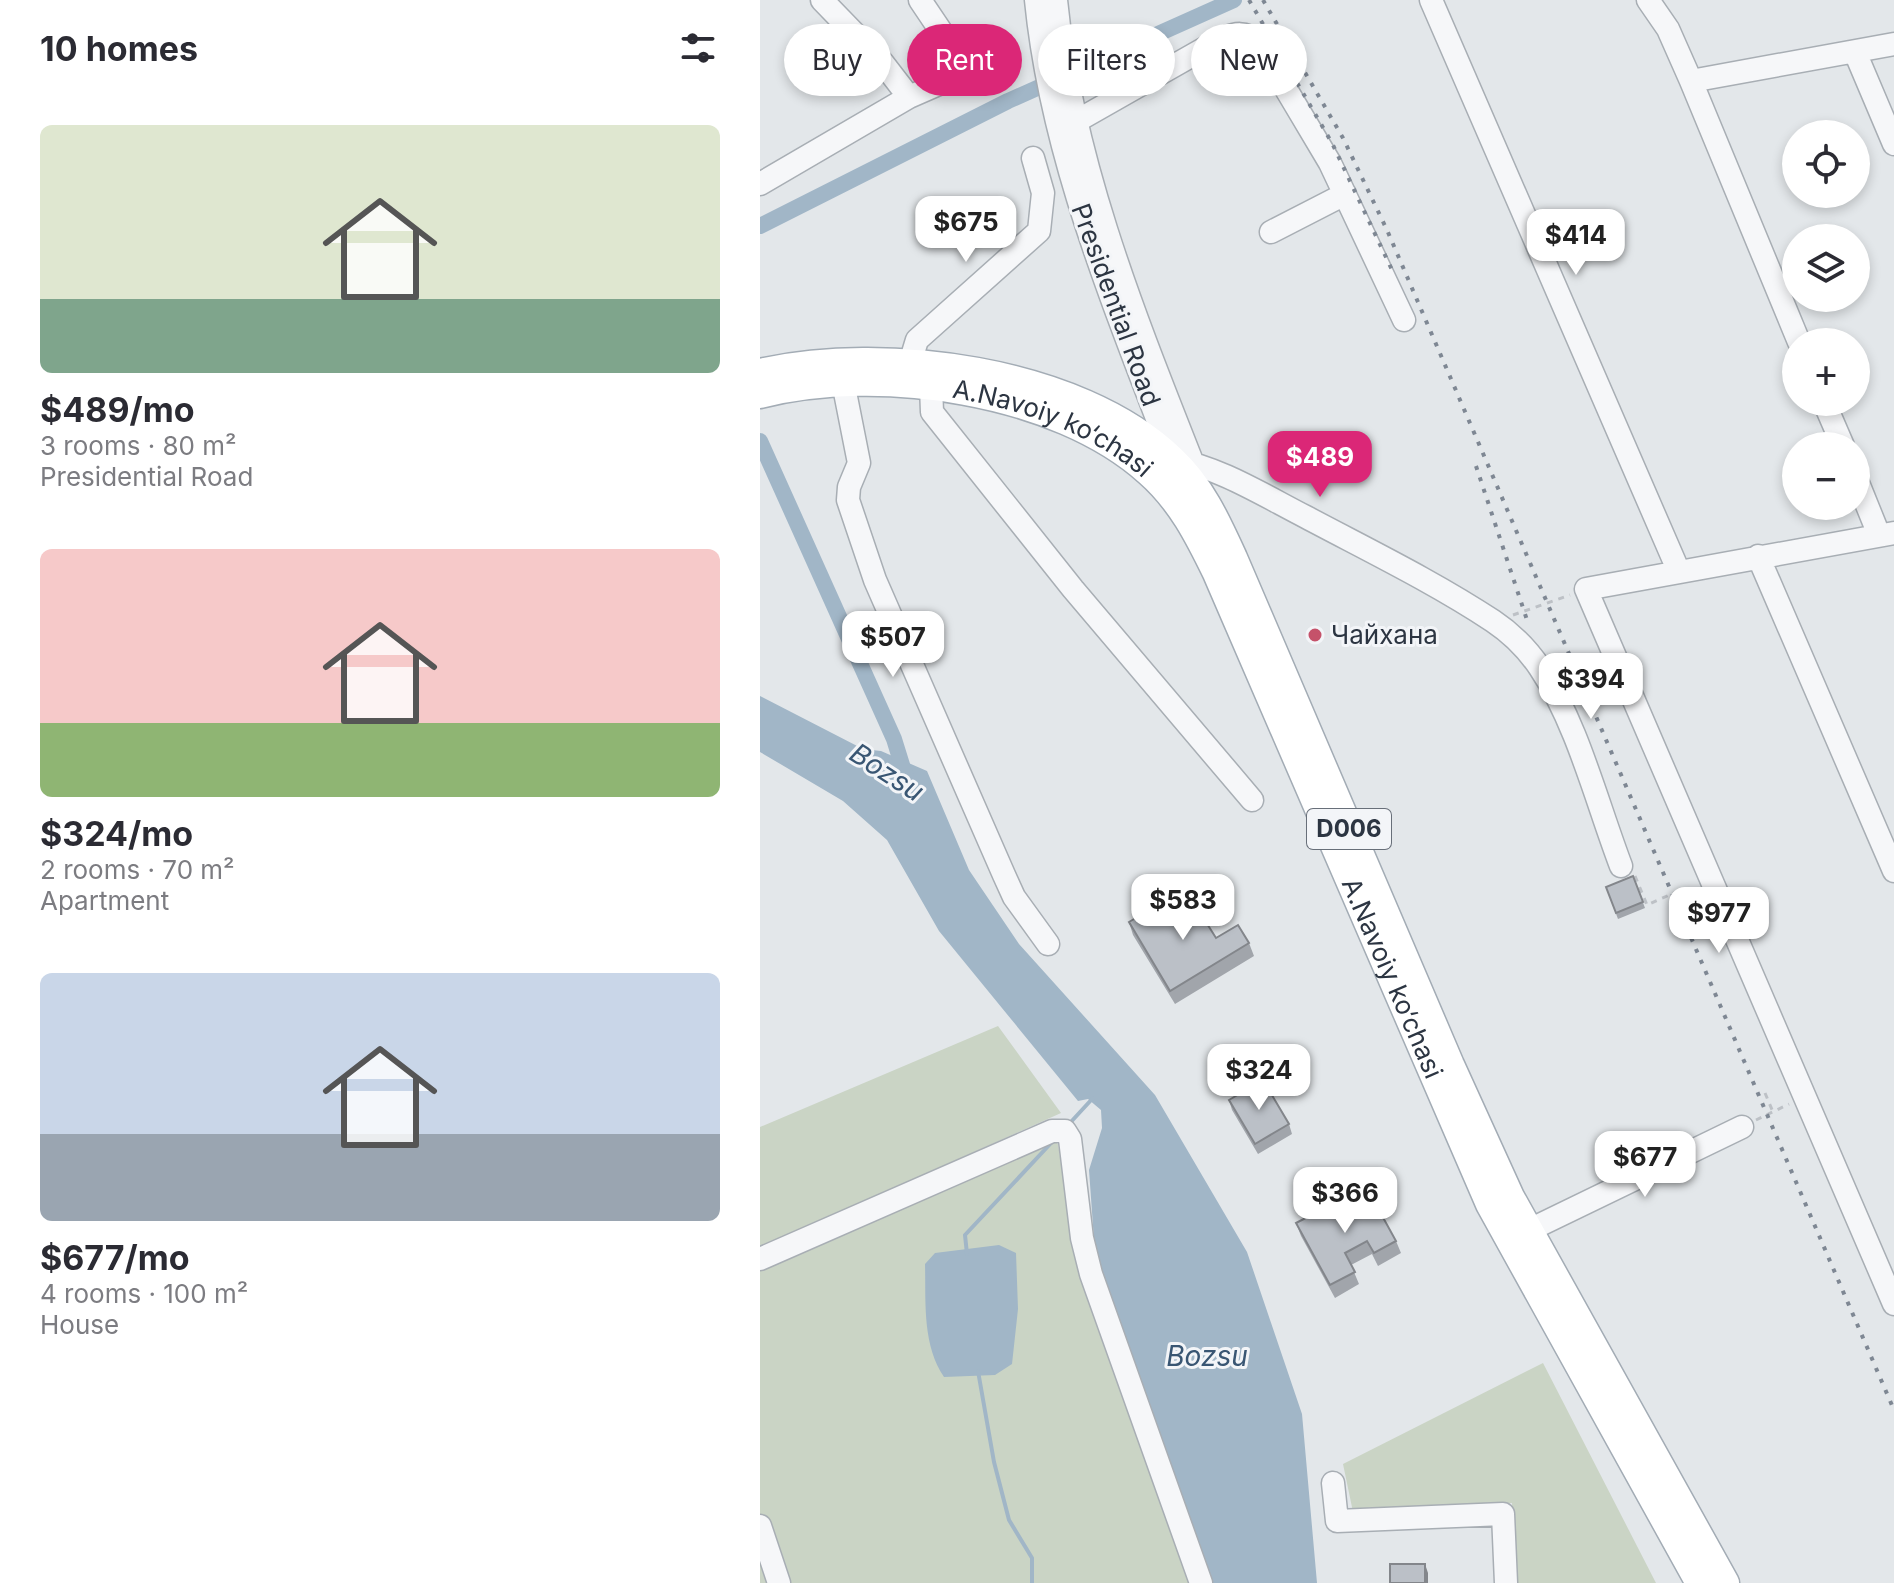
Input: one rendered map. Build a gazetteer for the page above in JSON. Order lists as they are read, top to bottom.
{
  "streets": {
    "main road": ["A.Navoiy ko‘chasi", "D006"],
    "street": ["Presidential Road"]
  },
  "crossings": [
    ["Presidential Road", "A.Navoiy ko‘chasi"],
    ["Presidential Road", "D006"],
    ["A.Navoiy ko‘chasi", "D006"]
  ],
  "water": ["Bozsu"],
  "places": ["Чайхана"],
  "page": {
    "heading": "10 homes",
    "chip": [
      "Buy",
      "Rent",
      "Filters",
      "New"
    ],
    "list": [
      {
        "name": "$489/mo",
        "note": "3 rooms · 80 m² · Presidential Road"
      },
      {
        "name": "$324/mo",
        "note": "2 rooms · 70 m² · Apartment"
      },
      {
        "name": "$677/mo",
        "note": "4 rooms · 100 m² · House"
      }
    ],
    "map_buttons": ["+", "−"],
    "price": [
      "$675",
      "$414",
      "$489",
      "$507",
      "$394",
      "$583",
      "$977",
      "$324",
      "$677",
      "$366"
    ]
  }
}
